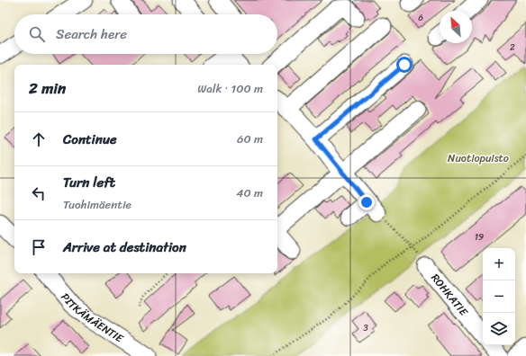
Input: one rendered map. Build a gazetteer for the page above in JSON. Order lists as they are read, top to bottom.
{
  "streets": {
    "street": ["ROHKATIE", "PITKÄMÄENTIE"]
  },
  "parks": ["Nuotiopuisto"],
  "house_numbers": [
    "6",
    "2",
    "19",
    "3"
  ],
  "north": "top left",
  "page": {
    "search": "Search here",
    "heading": ["2 min", "Walk · 100 m"],
    "list": [
      ["Continue", "60 m"],
      ["Turn left", "Tuohimäentie", "40 m"],
      "Arrive at destination"
    ],
    "map_buttons": ["+", "−"]
  }
}
